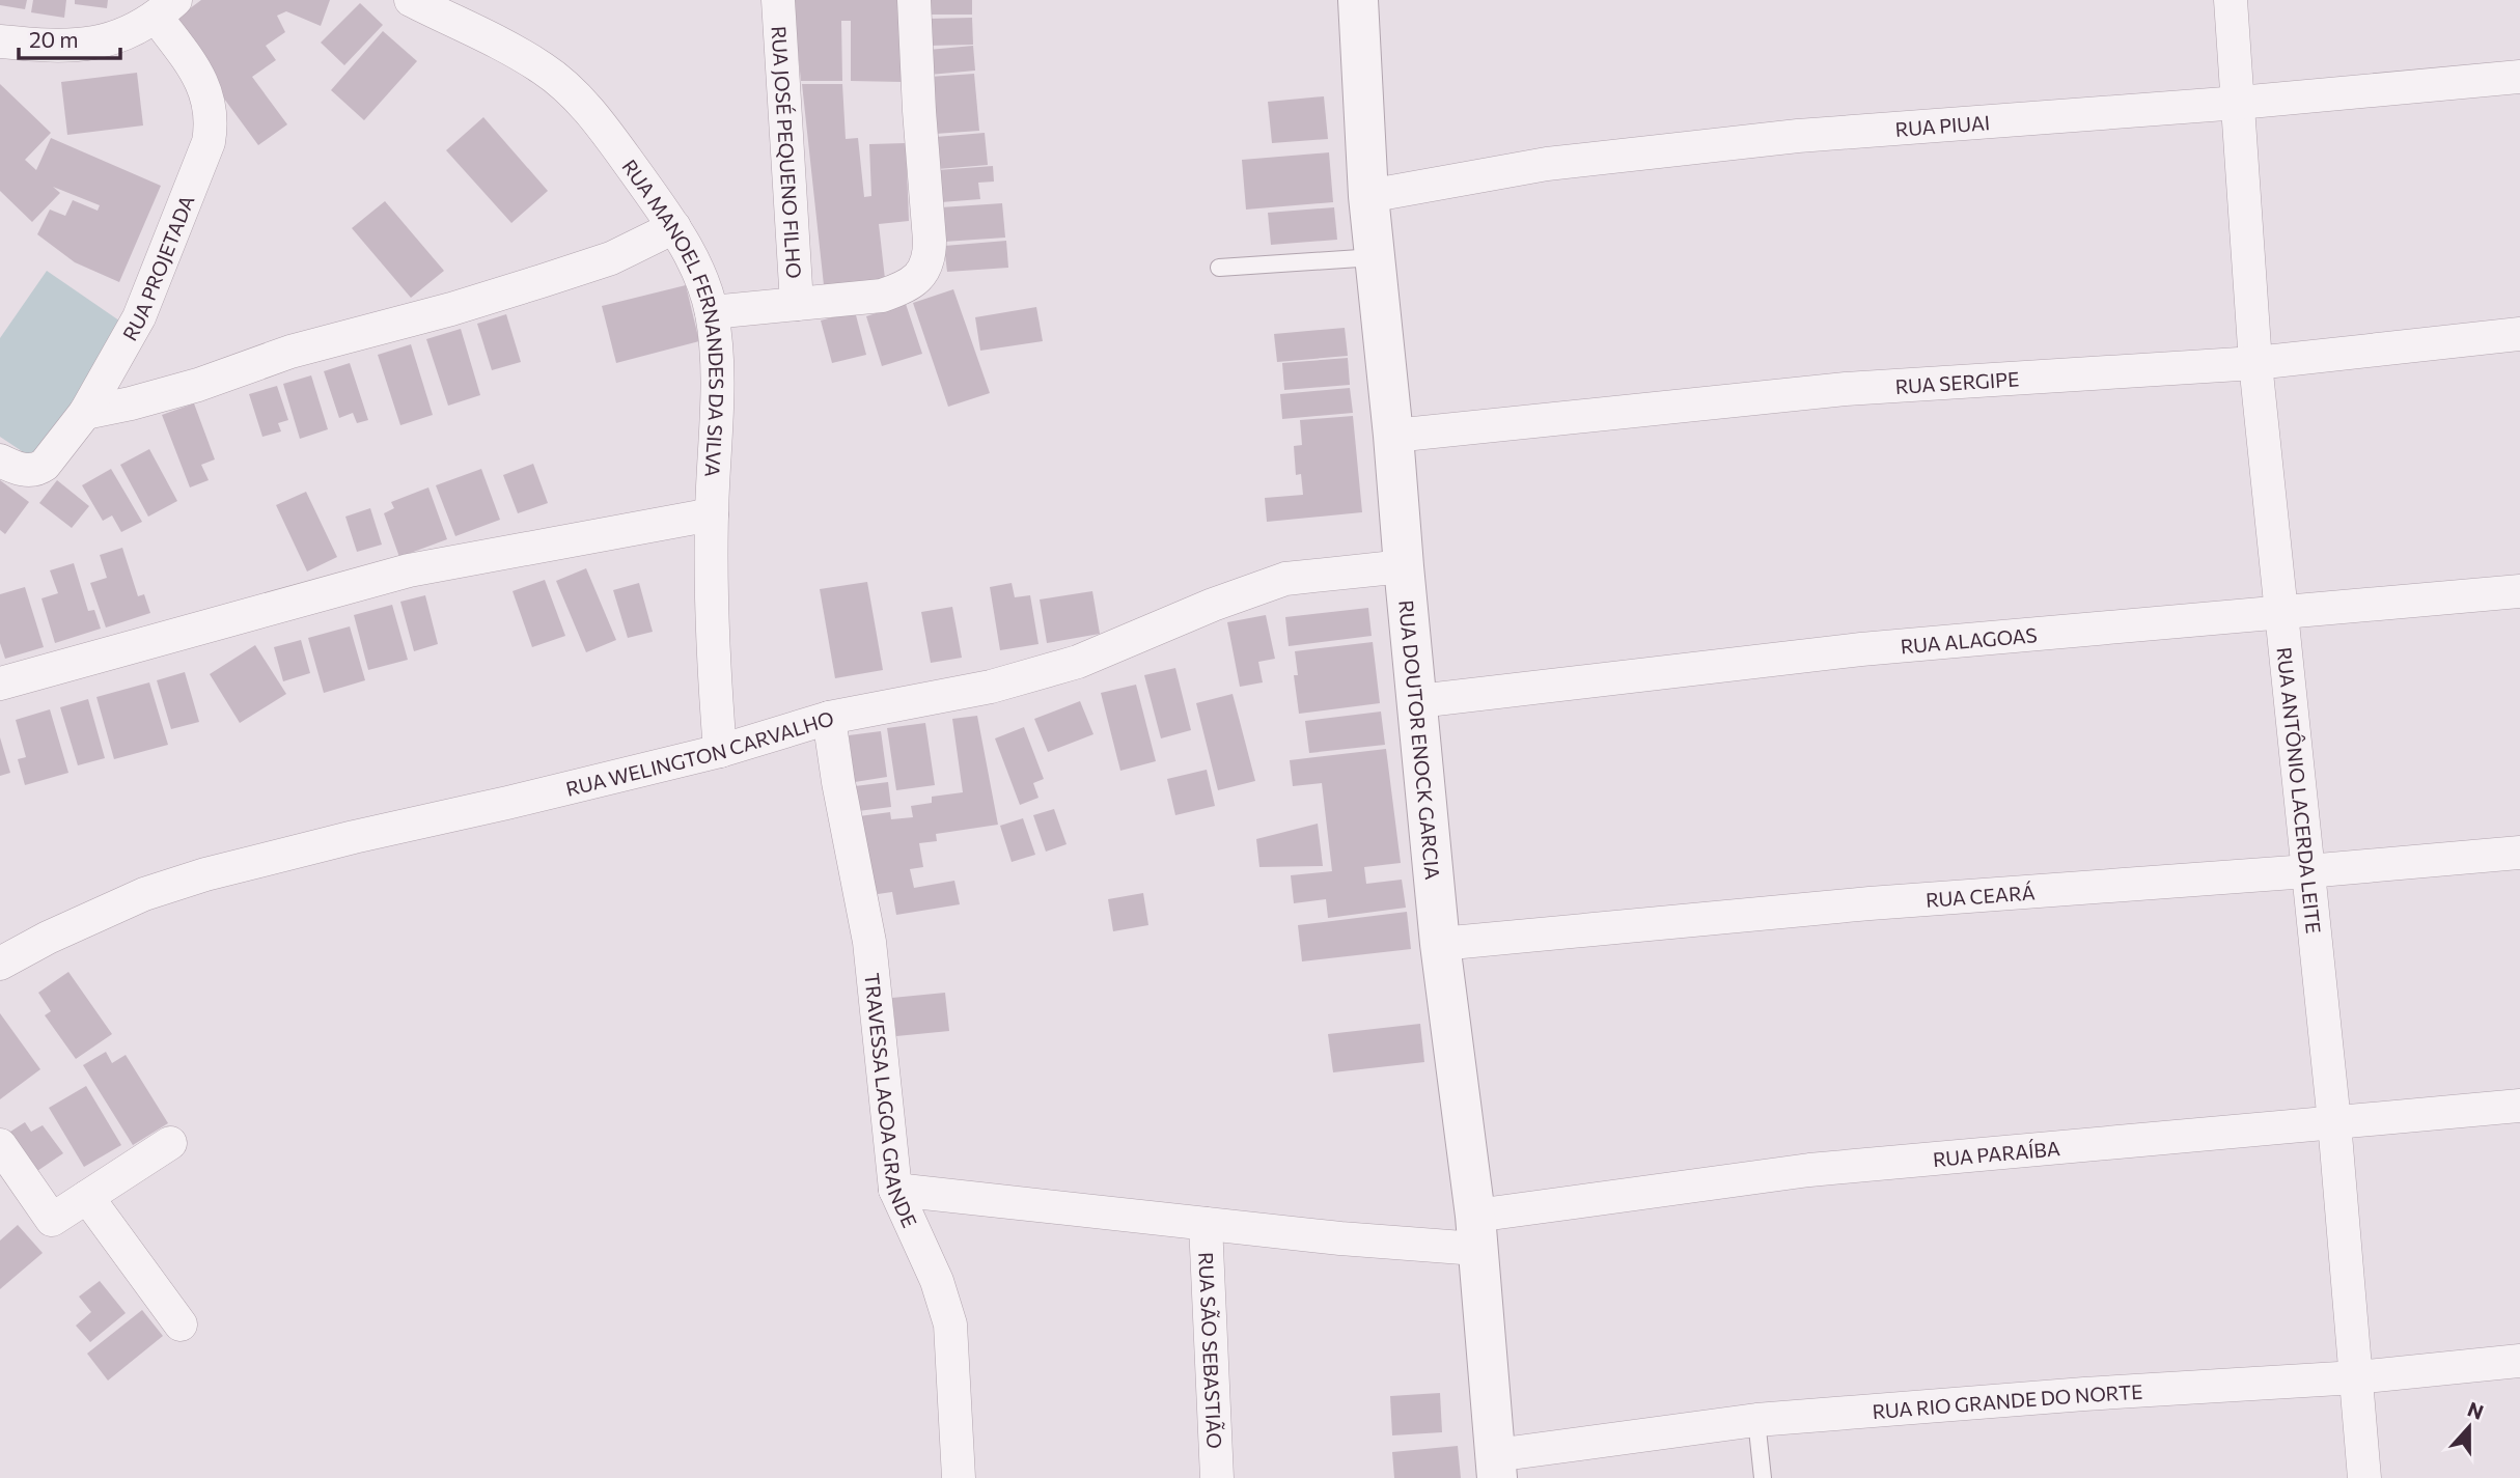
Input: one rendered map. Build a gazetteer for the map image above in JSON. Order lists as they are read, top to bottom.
{
  "streets": {
    "street": [
      "RUA PIUAI",
      "RUA JOSÉ PEQUENO FILHO",
      "RUA PROJETADA",
      "RUA MANOEL FERNANDES DA SILVA",
      "RUA SERGIPE",
      "RUA ALAGOAS",
      "RUA DOUTOR ENOCK GARCIA",
      "RUA WELINGTON CARVALHO",
      "RUA ANTÔNIO LACERDA LEITE",
      "RUA CEARÁ",
      "TRAVESSA LAGOA GRANDE",
      "RUA PARAÍBA",
      "RUA SÃO SEBASTIÃO",
      "RUA RIO GRANDE DO NORTE"
    ]
  },
  "crossings": [
    ["RUA PIUAI", "RUA DOUTOR ENOCK GARCIA"],
    ["RUA PIUAI", "RUA ANTÔNIO LACERDA LEITE"],
    ["RUA MANOEL FERNANDES DA SILVA", "RUA WELINGTON CARVALHO"],
    ["RUA SERGIPE", "RUA DOUTOR ENOCK GARCIA"],
    ["RUA SERGIPE", "RUA ANTÔNIO LACERDA LEITE"],
    ["RUA ALAGOAS", "RUA DOUTOR ENOCK GARCIA"],
    ["RUA ALAGOAS", "RUA ANTÔNIO LACERDA LEITE"],
    ["RUA DOUTOR ENOCK GARCIA", "RUA WELINGTON CARVALHO"],
    ["RUA DOUTOR ENOCK GARCIA", "RUA CEARÁ"],
    ["RUA DOUTOR ENOCK GARCIA", "RUA PARAÍBA"],
    ["RUA DOUTOR ENOCK GARCIA", "RUA RIO GRANDE DO NORTE"],
    ["RUA WELINGTON CARVALHO", "TRAVESSA LAGOA GRANDE"],
    ["RUA ANTÔNIO LACERDA LEITE", "RUA CEARÁ"],
    ["RUA ANTÔNIO LACERDA LEITE", "RUA PARAÍBA"],
    ["RUA ANTÔNIO LACERDA LEITE", "RUA RIO GRANDE DO NORTE"],
    ["TRAVESSA LAGOA GRANDE", "RUA PARAÍBA"],
    ["RUA PARAÍBA", "RUA SÃO SEBASTIÃO"]
  ],
  "scale_bar": "20 m",
  "north": "top"
}
